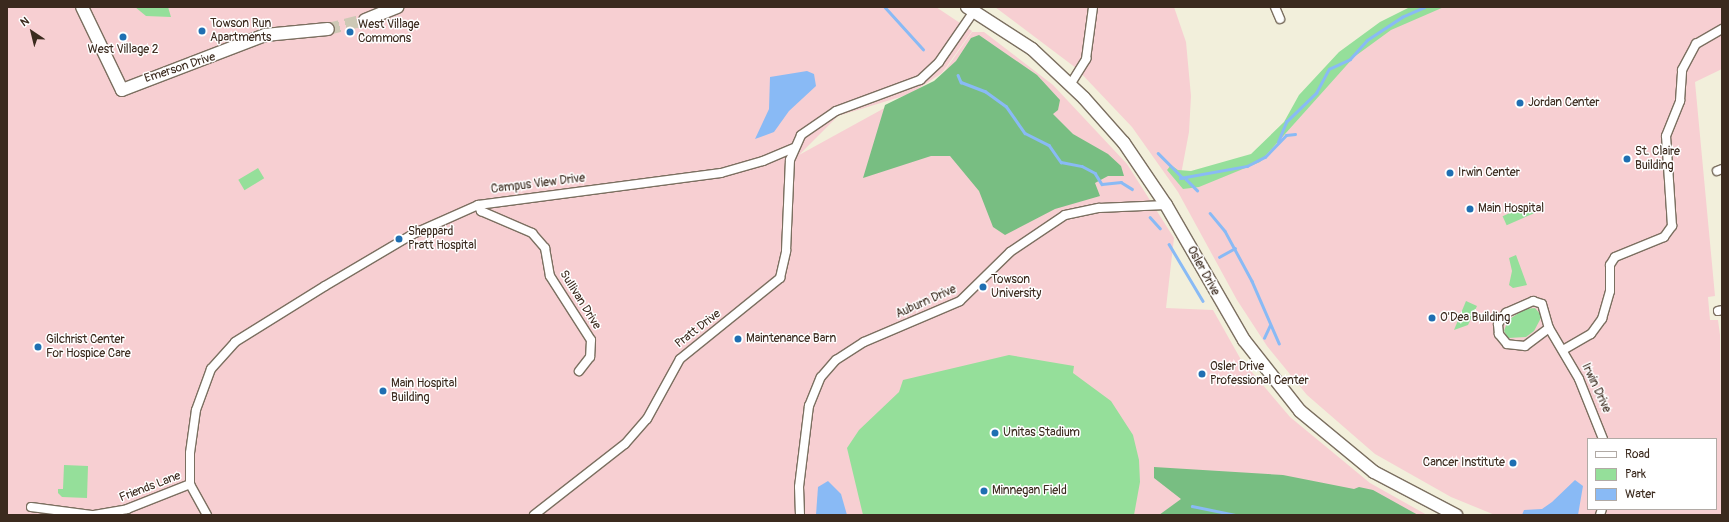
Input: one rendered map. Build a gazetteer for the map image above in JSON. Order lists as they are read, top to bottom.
{
  "streets": {
    "street": [
      "Emerson Drive",
      "Campus View Drive",
      "Osler Drive",
      "Sullivan Drive",
      "Auburn Drive",
      "Pratt Drive",
      "Irwin Drive",
      "Friends Lane"
    ]
  },
  "crossings": [
    ["Campus View Drive", "Sullivan Drive"],
    ["Campus View Drive", "Pratt Drive"],
    ["Campus View Drive", "Friends Lane"],
    ["Osler Drive", "Auburn Drive"]
  ],
  "places": [
    "Towson Run Apartments",
    "West Village Commons",
    "West Village 2",
    "Jordan Center",
    "St. Claire Building",
    "Irwin Center",
    "Main Hospital",
    "Sheppard Pratt Hospital",
    "Towson University",
    "O'Dea Building",
    "Maintenance Barn",
    "Gilchrist Center For Hospice Care",
    "Osler Drive Professional Center",
    "Main Hospital Building",
    "Unitas Stadium",
    "Cancer Institute",
    "Minnegan Field"
  ],
  "legend": ["Road", "Park", "Water"],
  "north": "top left"
}
